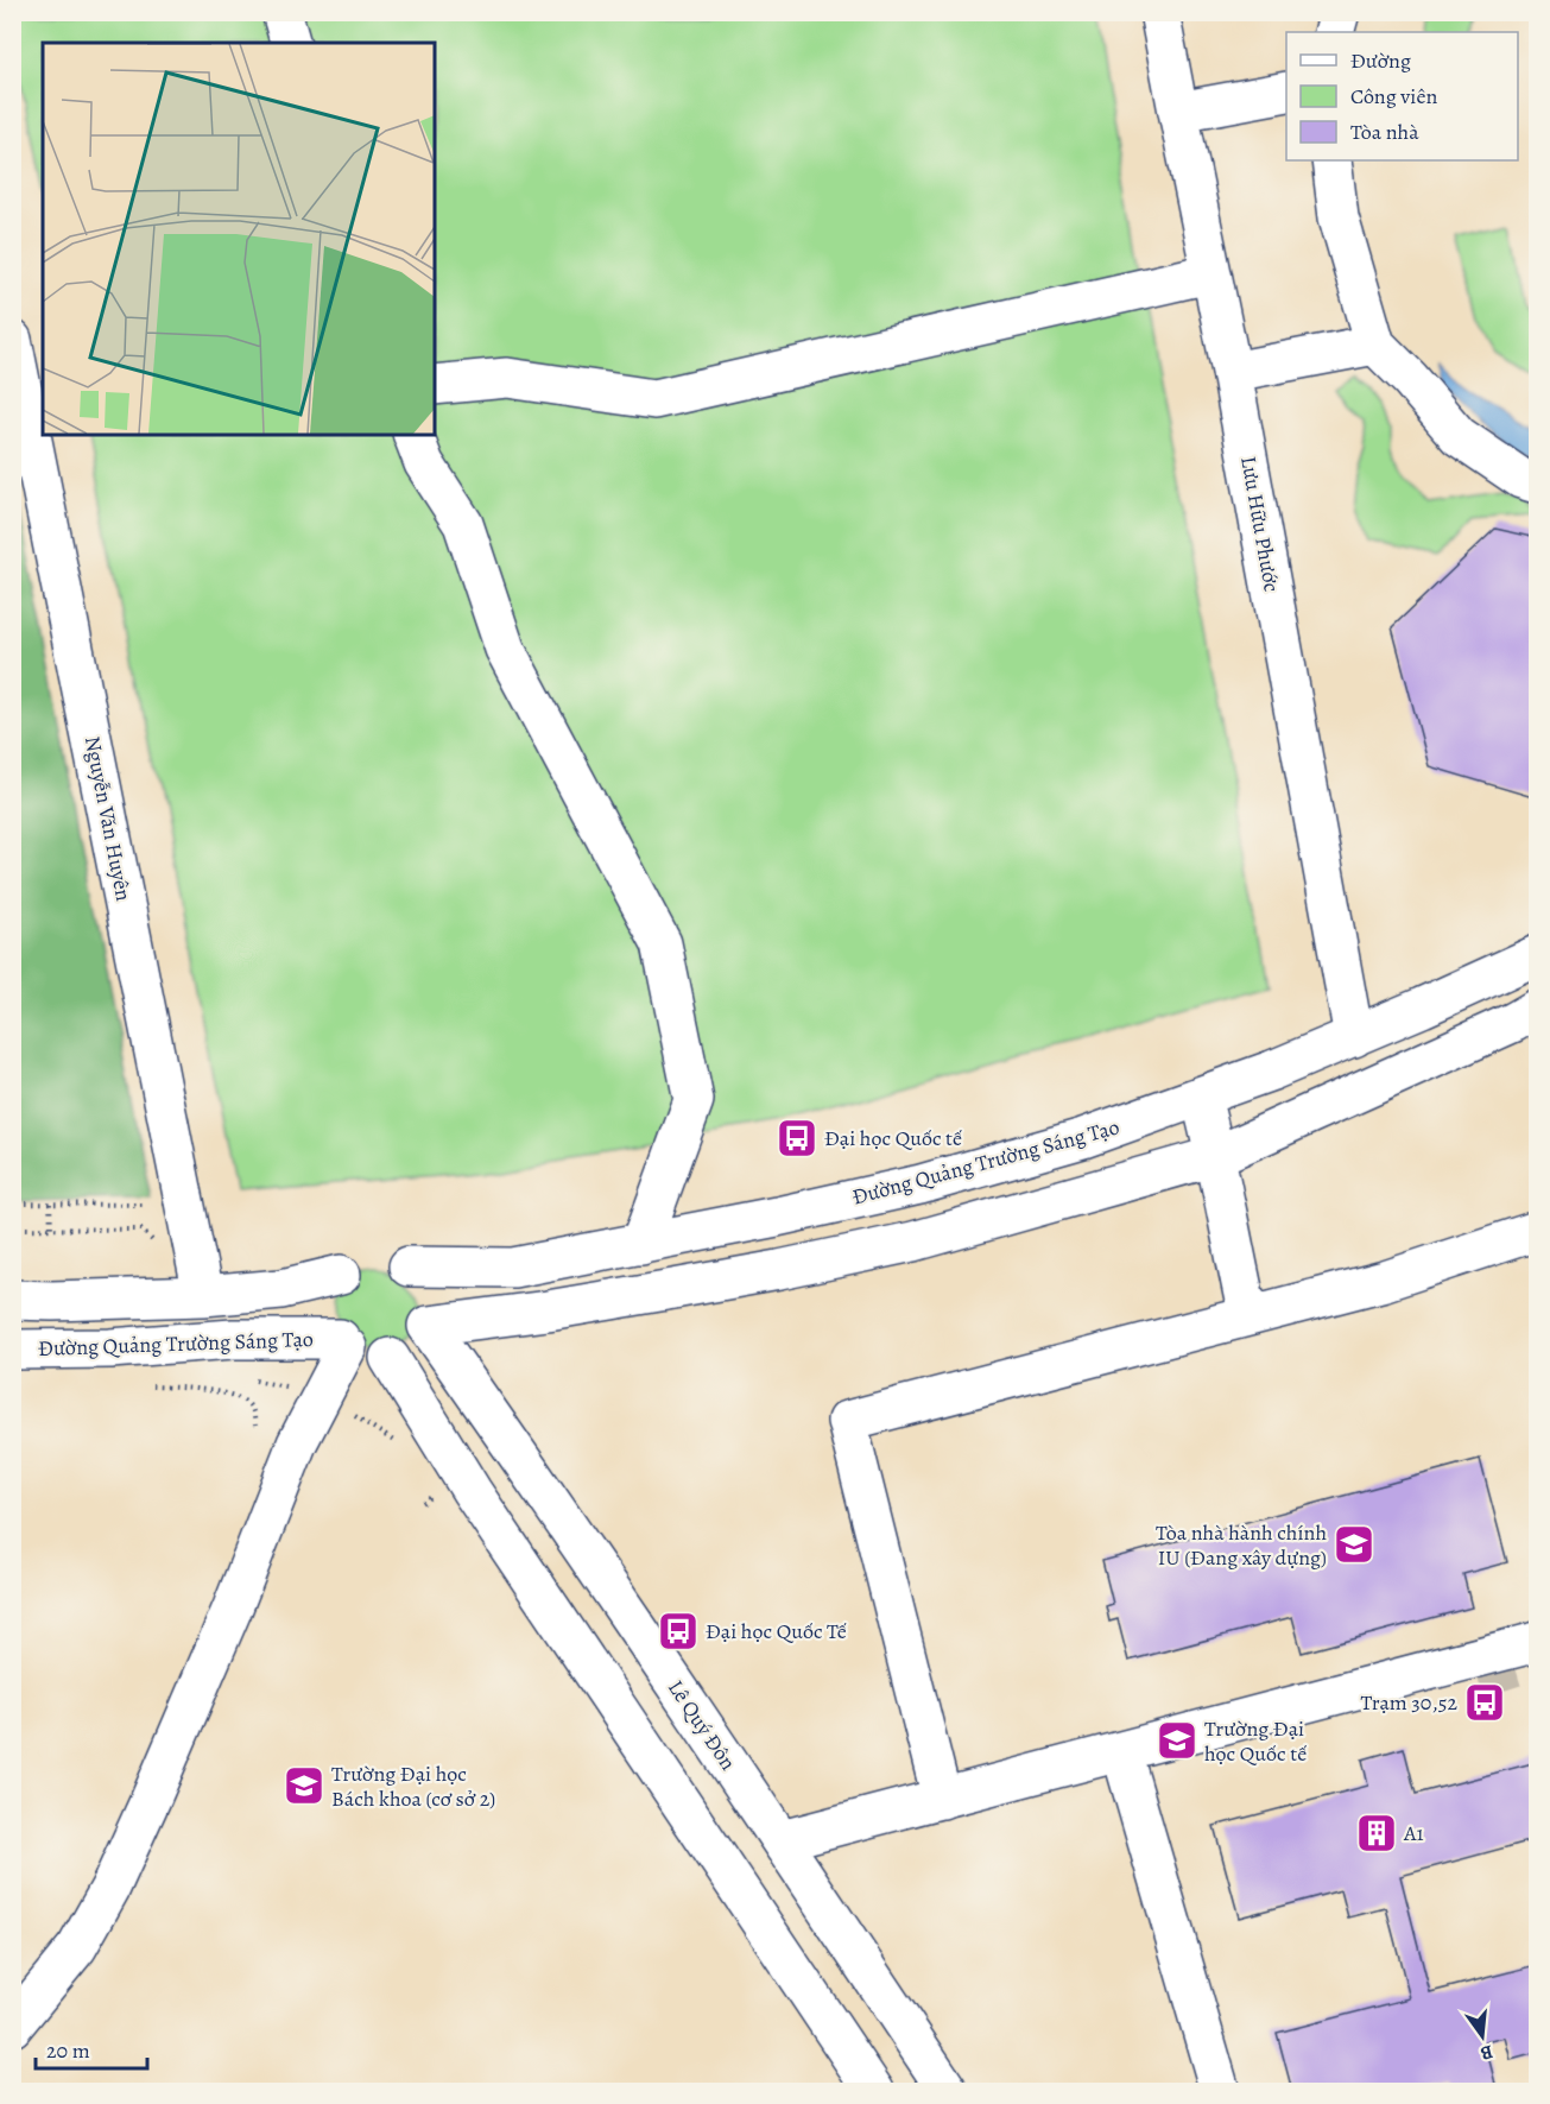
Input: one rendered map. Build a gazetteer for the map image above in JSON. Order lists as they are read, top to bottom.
{
  "streets": {
    "street": [
      "Lưu Hữu Phước",
      "Nguyễn Văn Huyên",
      "Đường Quảng Trường Sáng Tạo",
      "Lê Quý Đôn"
    ]
  },
  "crossings": [
    ["Lưu Hữu Phước", "Đường Quảng Trường Sáng Tạo"],
    ["Đường Quảng Trường Sáng Tạo", "Lê Quý Đôn"]
  ],
  "places": {
    "bus stop": ["Đại học Quốc tế", "Đại học Quốc Tế", "Trạm 30,52"],
    "school or university": ["Tòa nhà hành chính IU (Đang xây dựng)", "Trường Đại học Quốc tế", "Trường Đại học Bách khoa (cơ sở 2)"],
    "building": ["A1"]
  },
  "legend": ["Đường", "Công viên", "Tòa nhà"],
  "scale_bar": "20 m",
  "north": "bottom"
}
